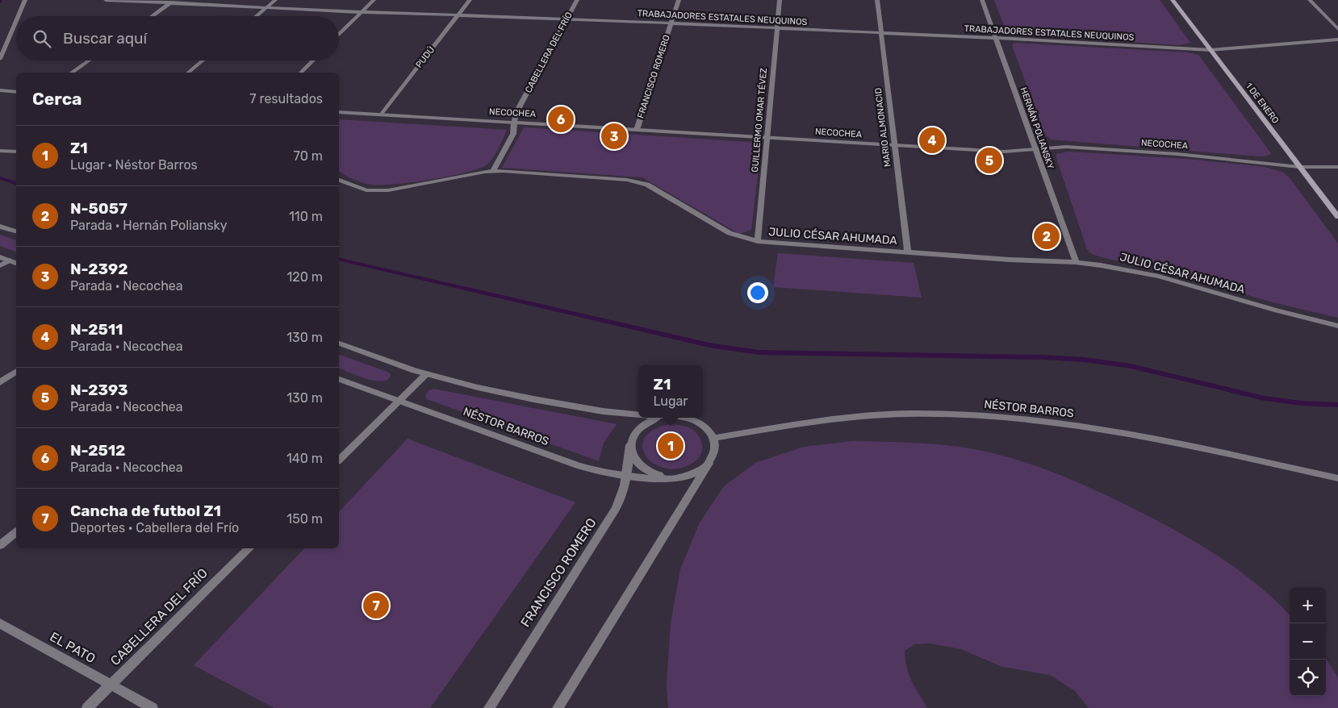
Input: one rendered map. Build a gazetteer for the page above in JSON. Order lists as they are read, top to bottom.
{
  "streets": {
    "main road": ["1 DE ENERO"],
    "street": [
      "TRABAJADORES ESTATALES NEUQUINOS",
      "CABELLERA DEL FRÍO",
      "PUDÚ",
      "FRANCISCO ROMERO",
      "NECOCHEA",
      "GUILLERMO OMAR TÉVEZ",
      "MARIO ALMONACID",
      "HERNÁN POLIANSKY",
      "JULIO CÉSAR AHUMADA",
      "NÉSTOR BARROS",
      "EL PATO"
    ]
  },
  "crossings": [
    ["TRABAJADORES ESTATALES NEUQUINOS", "CABELLERA DEL FRÍO"],
    ["TRABAJADORES ESTATALES NEUQUINOS", "PUDÚ"],
    ["TRABAJADORES ESTATALES NEUQUINOS", "FRANCISCO ROMERO"],
    ["TRABAJADORES ESTATALES NEUQUINOS", "1 DE ENERO"],
    ["TRABAJADORES ESTATALES NEUQUINOS", "GUILLERMO OMAR TÉVEZ"],
    ["TRABAJADORES ESTATALES NEUQUINOS", "MARIO ALMONACID"],
    ["TRABAJADORES ESTATALES NEUQUINOS", "HERNÁN POLIANSKY"],
    ["CABELLERA DEL FRÍO", "NECOCHEA"],
    ["CABELLERA DEL FRÍO", "JULIO CÉSAR AHUMADA"],
    ["CABELLERA DEL FRÍO", "EL PATO"],
    ["PUDÚ", "NECOCHEA"],
    ["FRANCISCO ROMERO", "NECOCHEA"],
    ["FRANCISCO ROMERO", "NÉSTOR BARROS"],
    ["1 DE ENERO", "NECOCHEA"],
    ["NECOCHEA", "GUILLERMO OMAR TÉVEZ"],
    ["NECOCHEA", "MARIO ALMONACID"],
    ["NECOCHEA", "HERNÁN POLIANSKY"],
    ["GUILLERMO OMAR TÉVEZ", "JULIO CÉSAR AHUMADA"],
    ["MARIO ALMONACID", "JULIO CÉSAR AHUMADA"],
    ["HERNÁN POLIANSKY", "JULIO CÉSAR AHUMADA"]
  ],
  "page": {
    "search": "Buscar aquí",
    "heading": ["Cerca", "7 resultados"],
    "pins": [
      "6",
      "3",
      "4",
      "5",
      "2",
      "1",
      "7"
    ],
    "list": [
      {
        "mark": "1",
        "name": "Z1",
        "note": "Lugar · Néstor Barros",
        "value": "70 m"
      },
      {
        "mark": "2",
        "name": "N-5057",
        "note": "Parada · Hernán Poliansky",
        "value": "110 m"
      },
      {
        "mark": "3",
        "name": "N-2392",
        "note": "Parada · Necochea",
        "value": "120 m"
      },
      {
        "mark": "4",
        "name": "N-2511",
        "note": "Parada · Necochea",
        "value": "130 m"
      },
      {
        "mark": "5",
        "name": "N-2393",
        "note": "Parada · Necochea",
        "value": "130 m"
      },
      {
        "mark": "6",
        "name": "N-2512",
        "note": "Parada · Necochea",
        "value": "140 m"
      },
      {
        "mark": "7",
        "name": "Cancha de futbol Z1",
        "note": "Deportes · Cabellera del Frío",
        "value": "150 m"
      }
    ],
    "popup": ["Z1", "Lugar"],
    "map_buttons": ["+", "−"]
  }
}
